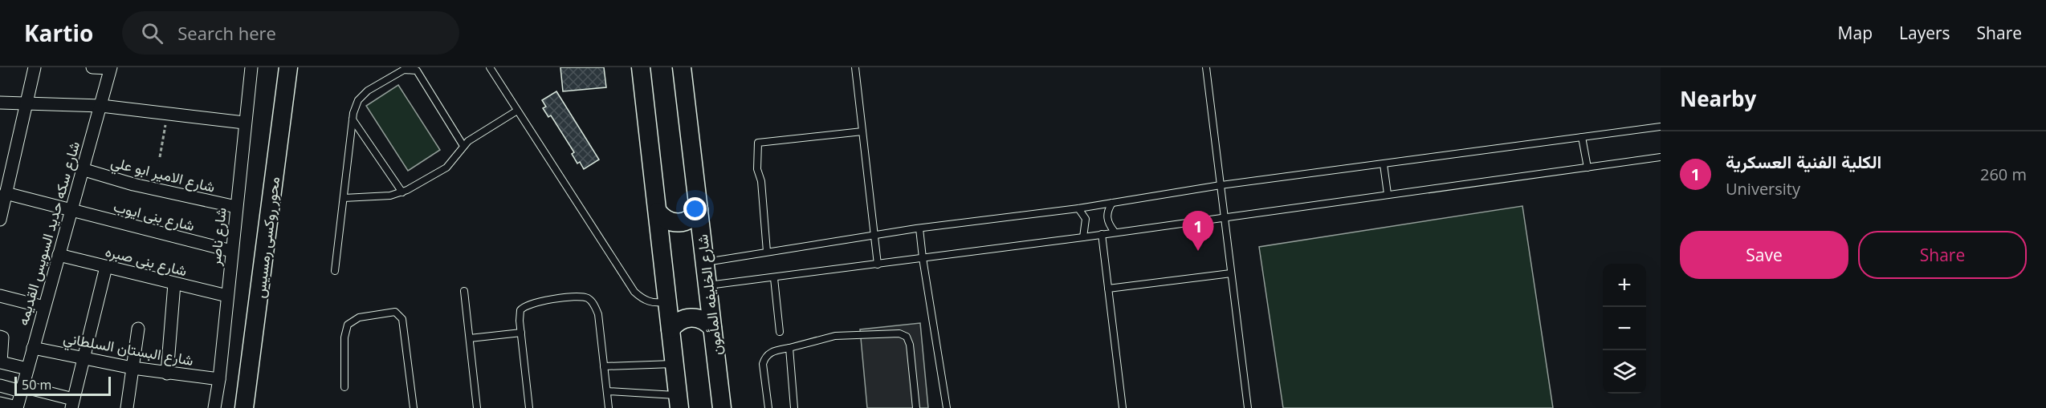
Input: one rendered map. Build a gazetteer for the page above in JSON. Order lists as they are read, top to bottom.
{
  "streets": {
    "main road": ["محور روكسى رمسيس", "شارع الخليفه المأمون"],
    "street": [
      "شارع الامير ابو علي",
      "شارع بنى ايوب",
      "شارع سكه حديد السويس القديمه",
      "شارع ناصر",
      "شارع بنى صبره",
      "شارع البستان السلطاني"
    ]
  },
  "crossings": [
    ["شارع الامير ابو علي", "شارع سكه حديد السويس القديمه"],
    ["شارع الامير ابو علي", "شارع ناصر"],
    ["شارع بنى ايوب", "شارع سكه حديد السويس القديمه"],
    ["شارع بنى ايوب", "شارع ناصر"],
    ["شارع سكه حديد السويس القديمه", "شارع بنى صبره"],
    ["شارع سكه حديد السويس القديمه", "شارع البستان السلطاني"],
    ["شارع ناصر", "شارع بنى صبره"],
    ["شارع ناصر", "شارع البستان السلطاني"]
  ],
  "scale_bar": "50 m",
  "page": {
    "header": "Kartio",
    "search": "Search here",
    "nav": ["Map", "Layers", "Share"],
    "heading": "Nearby",
    "list": [
      {
        "mark": "1",
        "name": "الكلية الفنية العسكرية",
        "note": "University",
        "value": "260 m"
      }
    ],
    "pins": "1",
    "buttons": ["Save", "Share"],
    "map_buttons": ["+", "−"],
    "scale": "50 m"
  }
}
